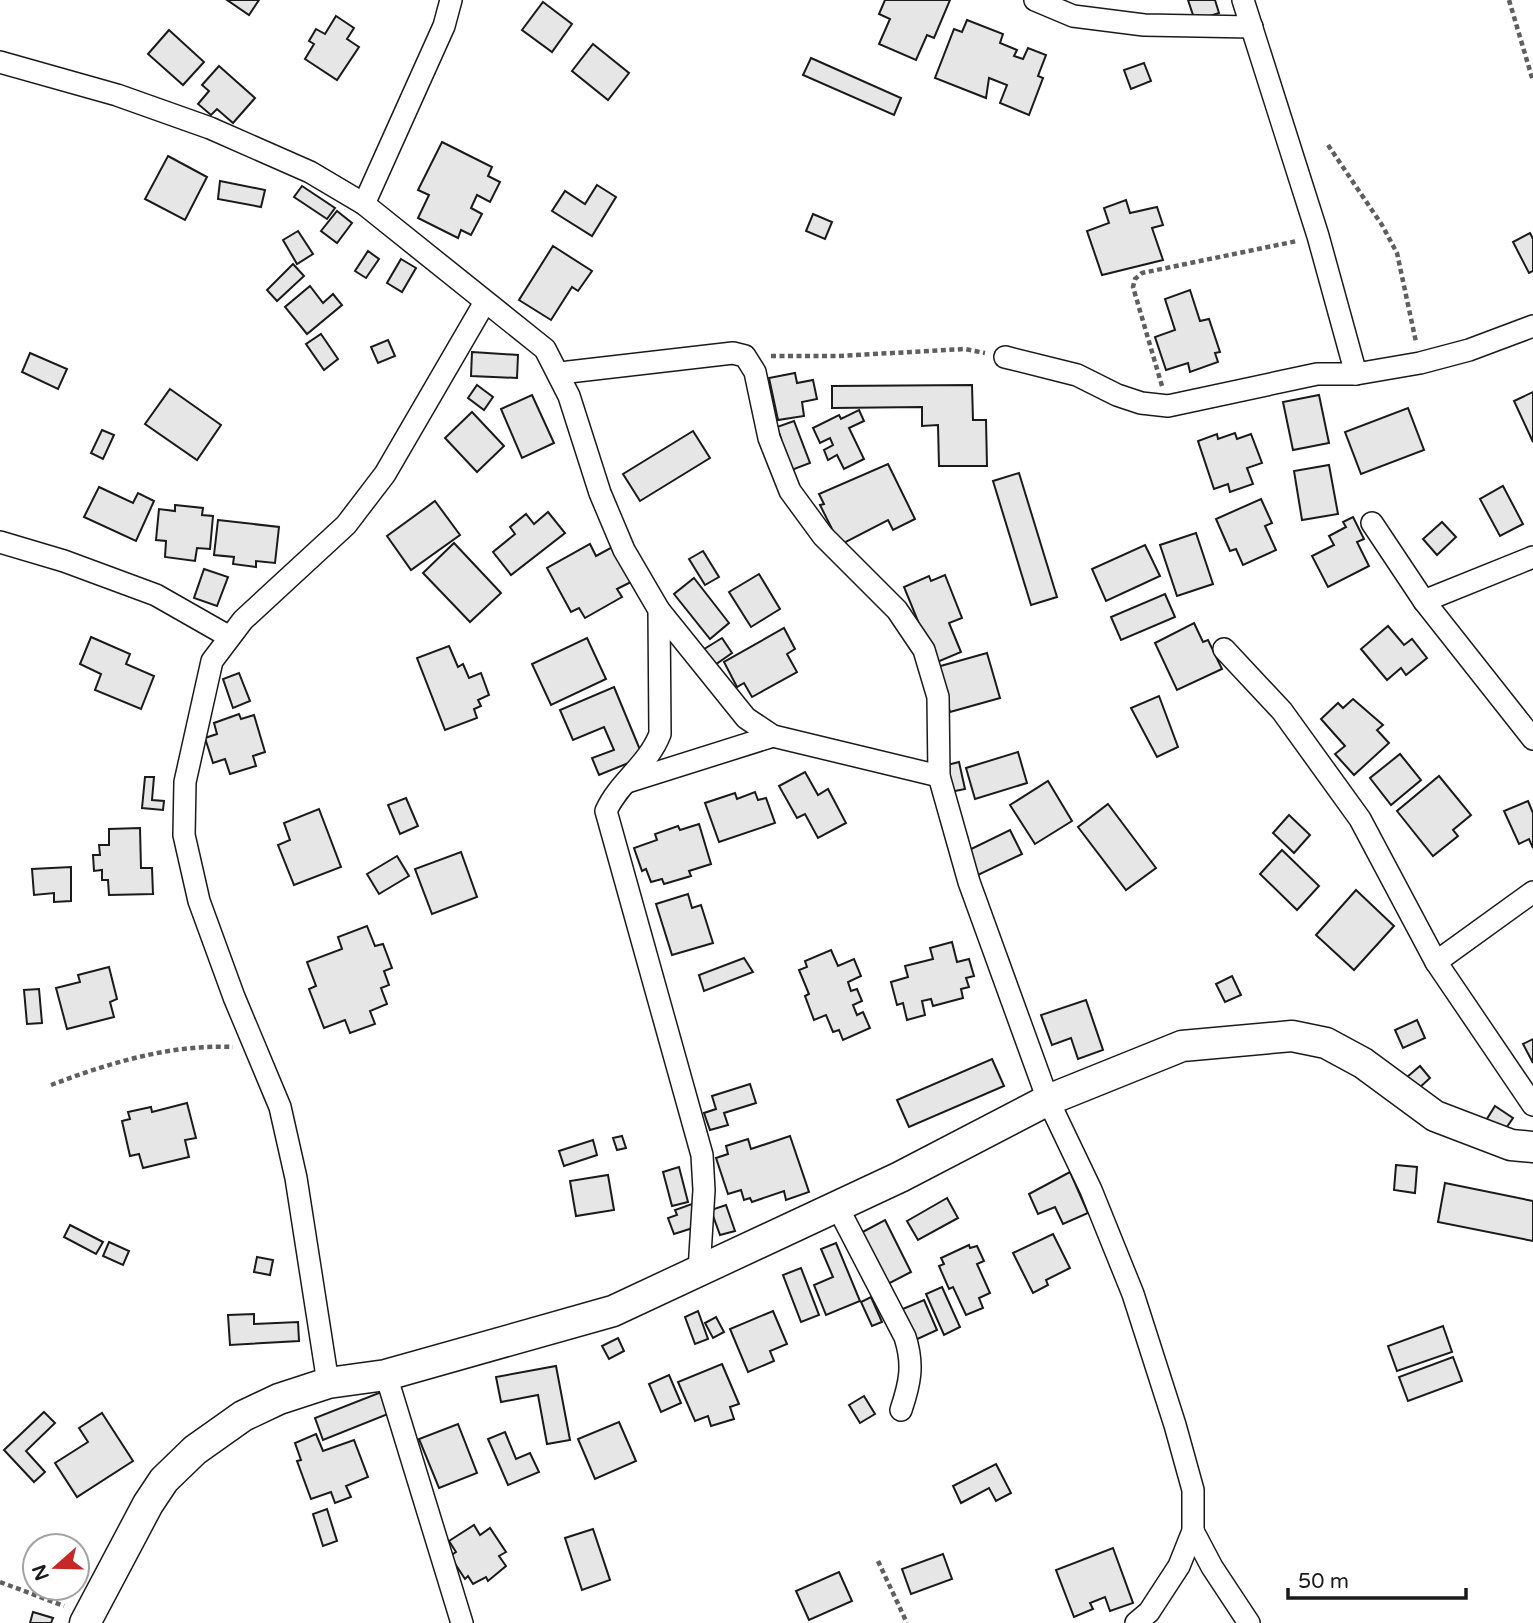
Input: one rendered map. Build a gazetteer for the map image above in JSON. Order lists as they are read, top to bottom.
{
  "scale_bar": "50 m",
  "north": "left"
}
